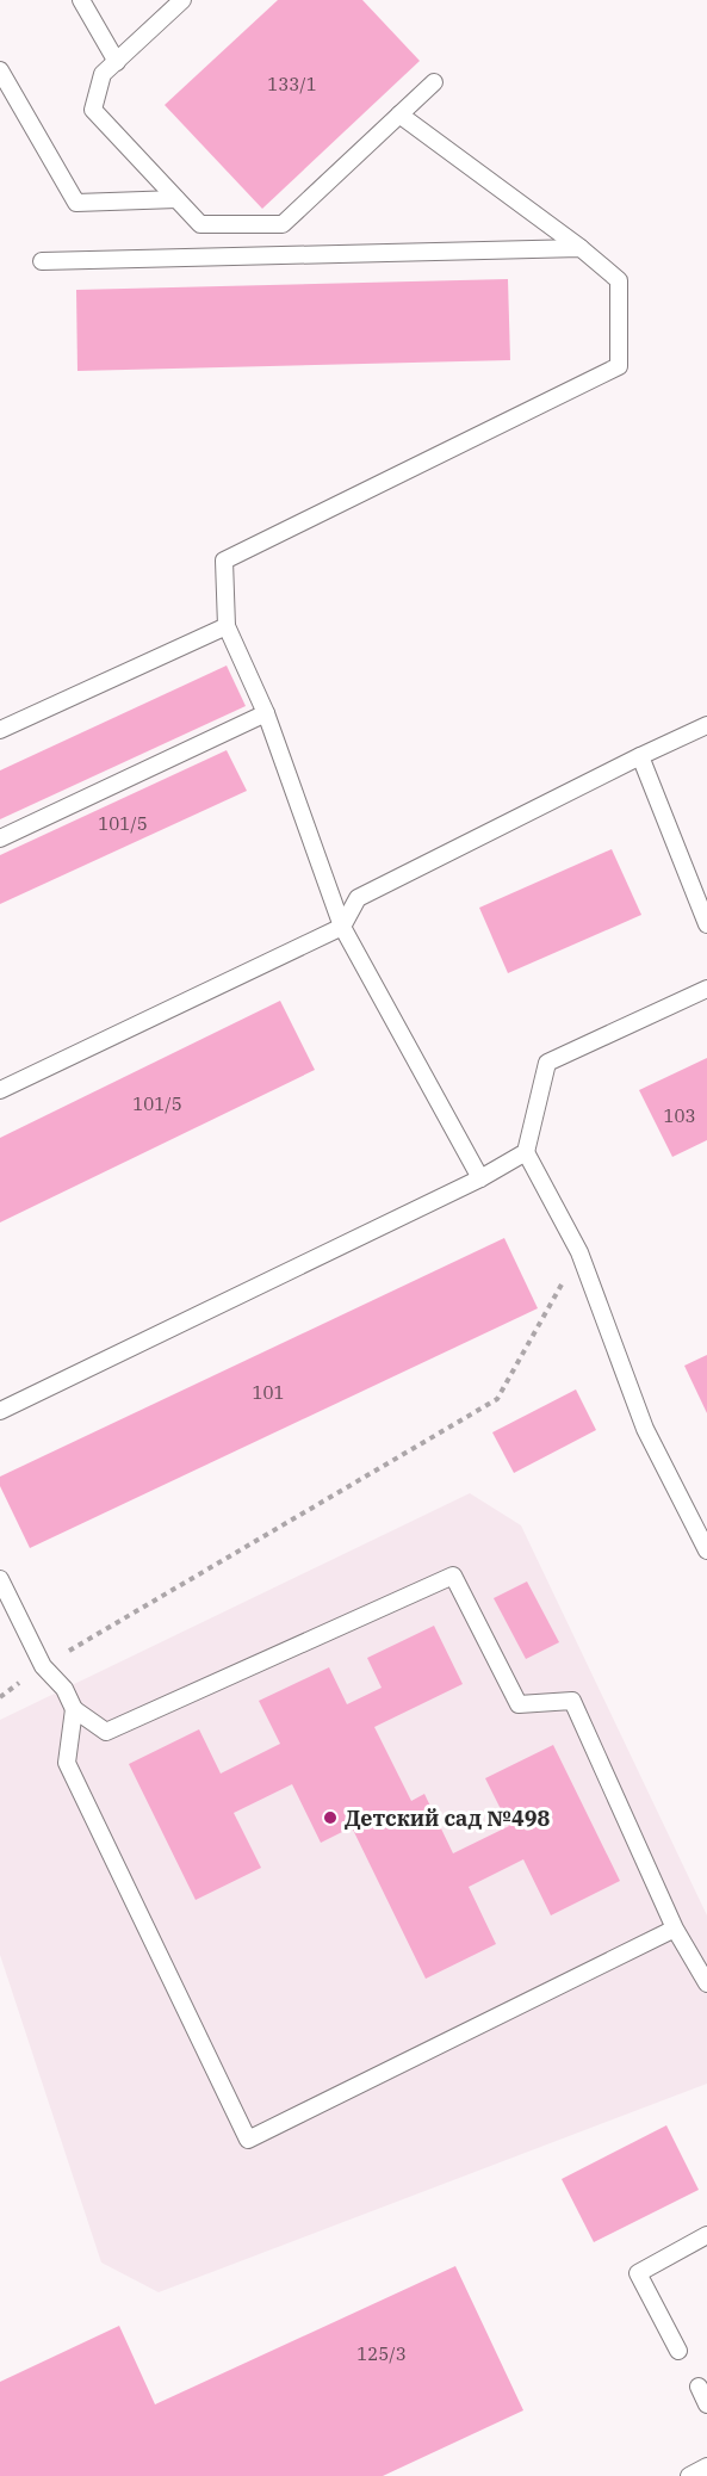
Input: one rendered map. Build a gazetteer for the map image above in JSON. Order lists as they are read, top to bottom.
{
  "places": ["Детский сад №498"],
  "house_numbers": [
    "133/1",
    "101/5",
    "101/5",
    "103",
    "101",
    "125/3"
  ]
}
